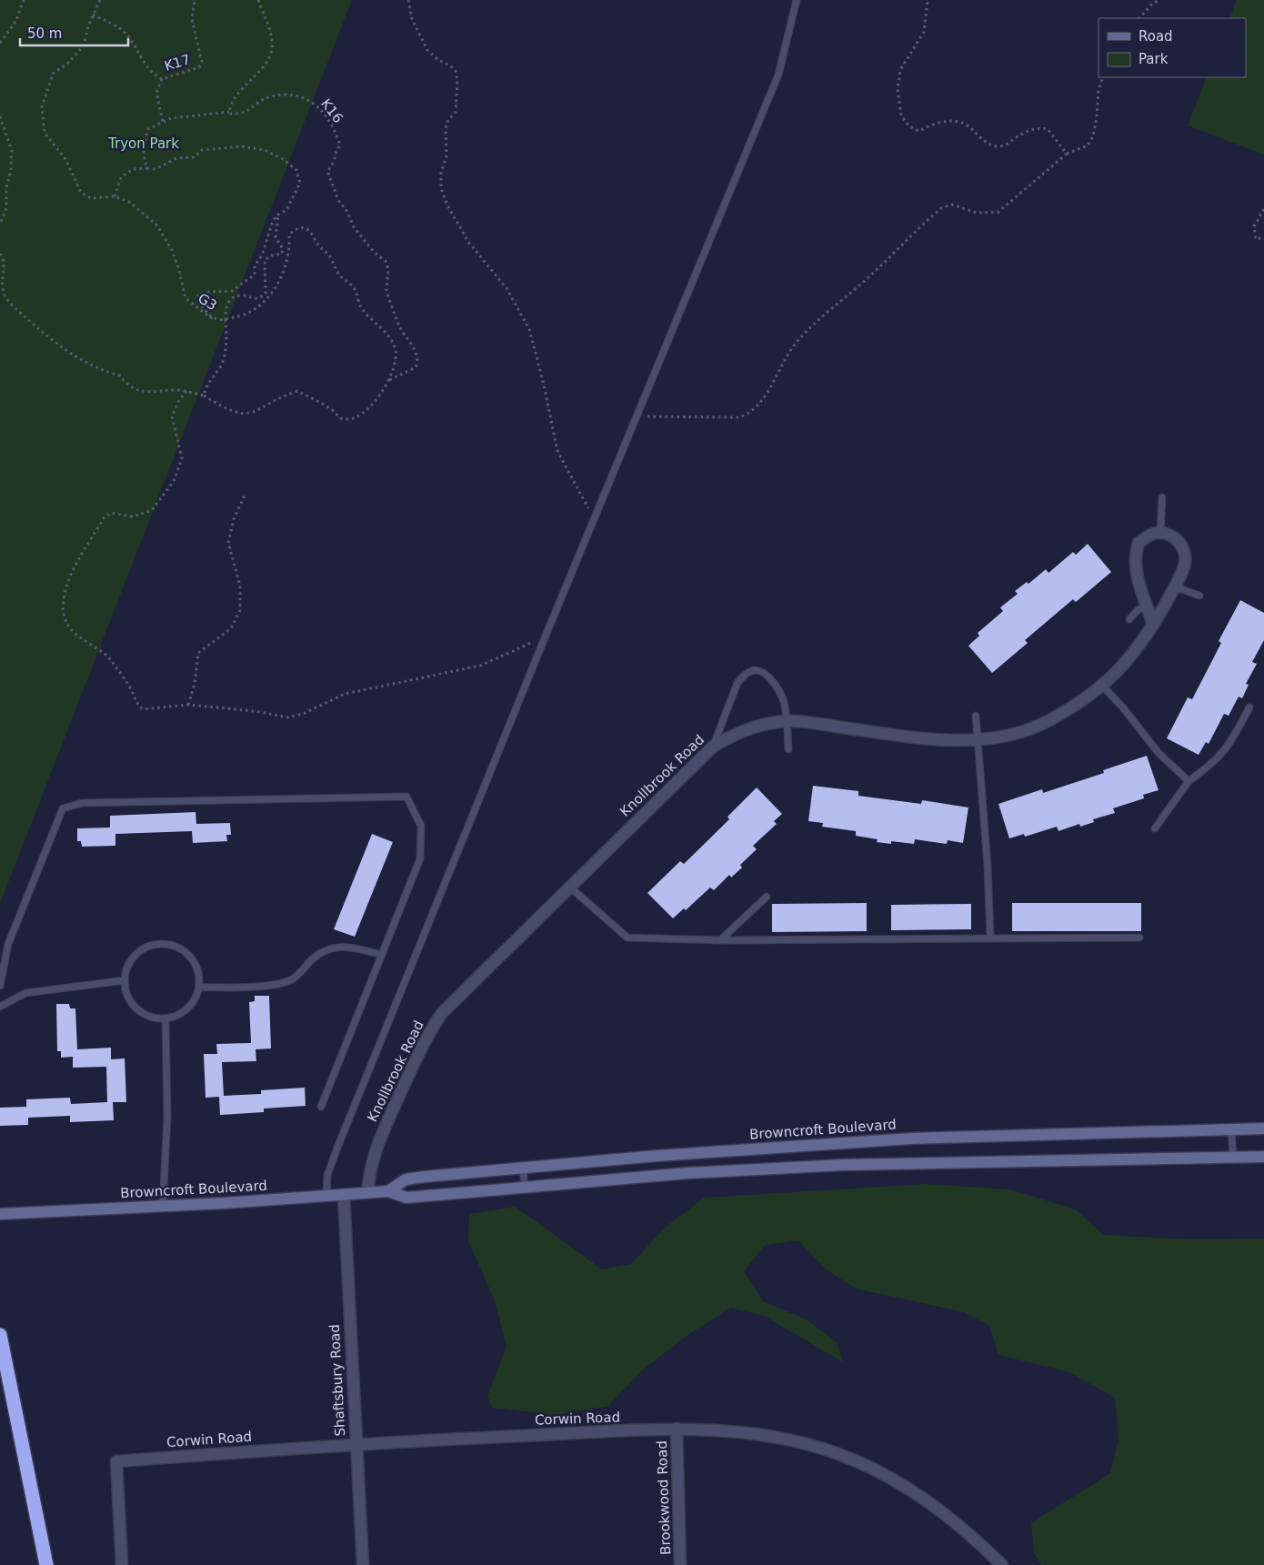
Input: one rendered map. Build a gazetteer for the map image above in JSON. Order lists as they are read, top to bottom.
{
  "streets": {
    "main road": ["Browncroft Boulevard"],
    "street": [
      "Knollbrook Road",
      "Shaftsbury Road",
      "Corwin Road",
      "Brookwood Road"
    ],
    "path": ["K17", "K16", "G3"]
  },
  "crossings": [
    ["Knollbrook Road", "Browncroft Boulevard"],
    ["Browncroft Boulevard", "Shaftsbury Road"],
    ["Shaftsbury Road", "Corwin Road"],
    ["Corwin Road", "Brookwood Road"]
  ],
  "parks": ["Tryon Park"],
  "legend": ["Road", "Park"],
  "scale_bar": "50 m"
}
